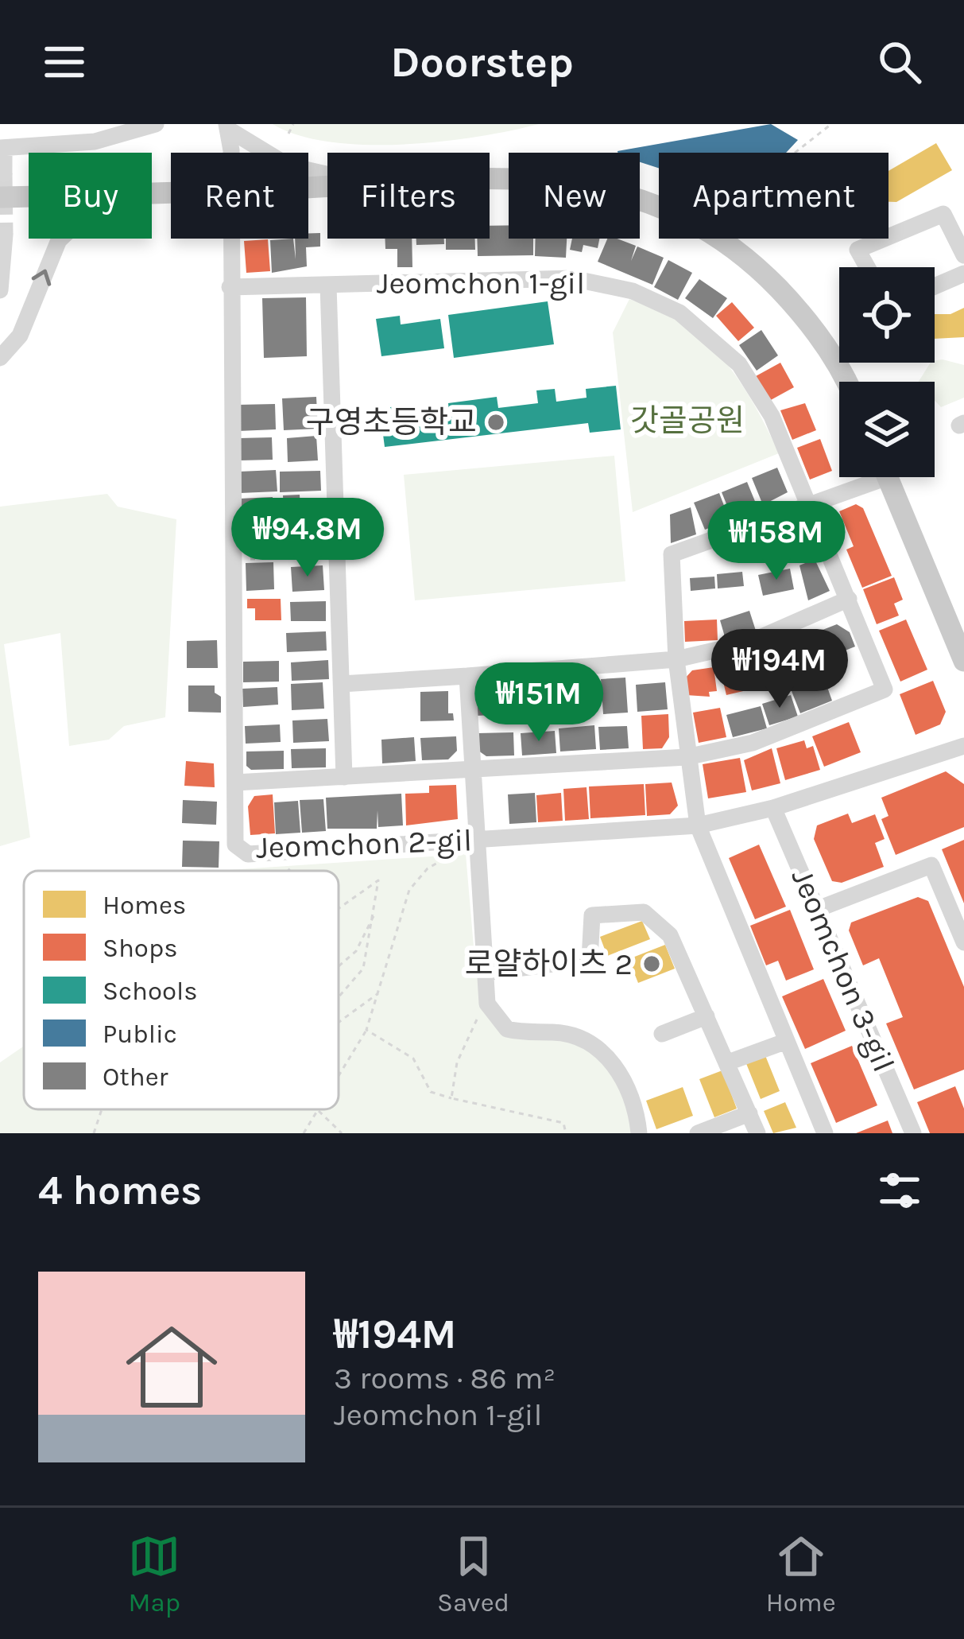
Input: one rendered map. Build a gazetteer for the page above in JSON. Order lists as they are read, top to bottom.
{
  "streets": {
    "street": ["Jeomchon 1-gil", "Jeomchon 2-gil", "Jeomchon 3-gil"]
  },
  "crossings": [
    ["Jeomchon 1-gil", "Jeomchon 2-gil"],
    ["Jeomchon 2-gil", "Jeomchon 3-gil"]
  ],
  "parks": ["갓골공원"],
  "places": ["구영초등학교", "로얄하이츠 2"],
  "legend": [
    "Homes",
    "Shops",
    "Schools",
    "Public",
    "Other"
  ],
  "page": {
    "header": "Doorstep",
    "chip": [
      "Buy",
      "Rent",
      "Filters",
      "New",
      "Apartment"
    ],
    "price": [
      "₩94.8M",
      "₩158M",
      "₩194M",
      "₩151M"
    ],
    "heading": "4 homes",
    "list": [
      {
        "name": "₩194M",
        "note": "3 rooms · 86 m² · Jeomchon 1-gil"
      }
    ],
    "tabs": ["Map", "Saved", "Home"]
  }
}
